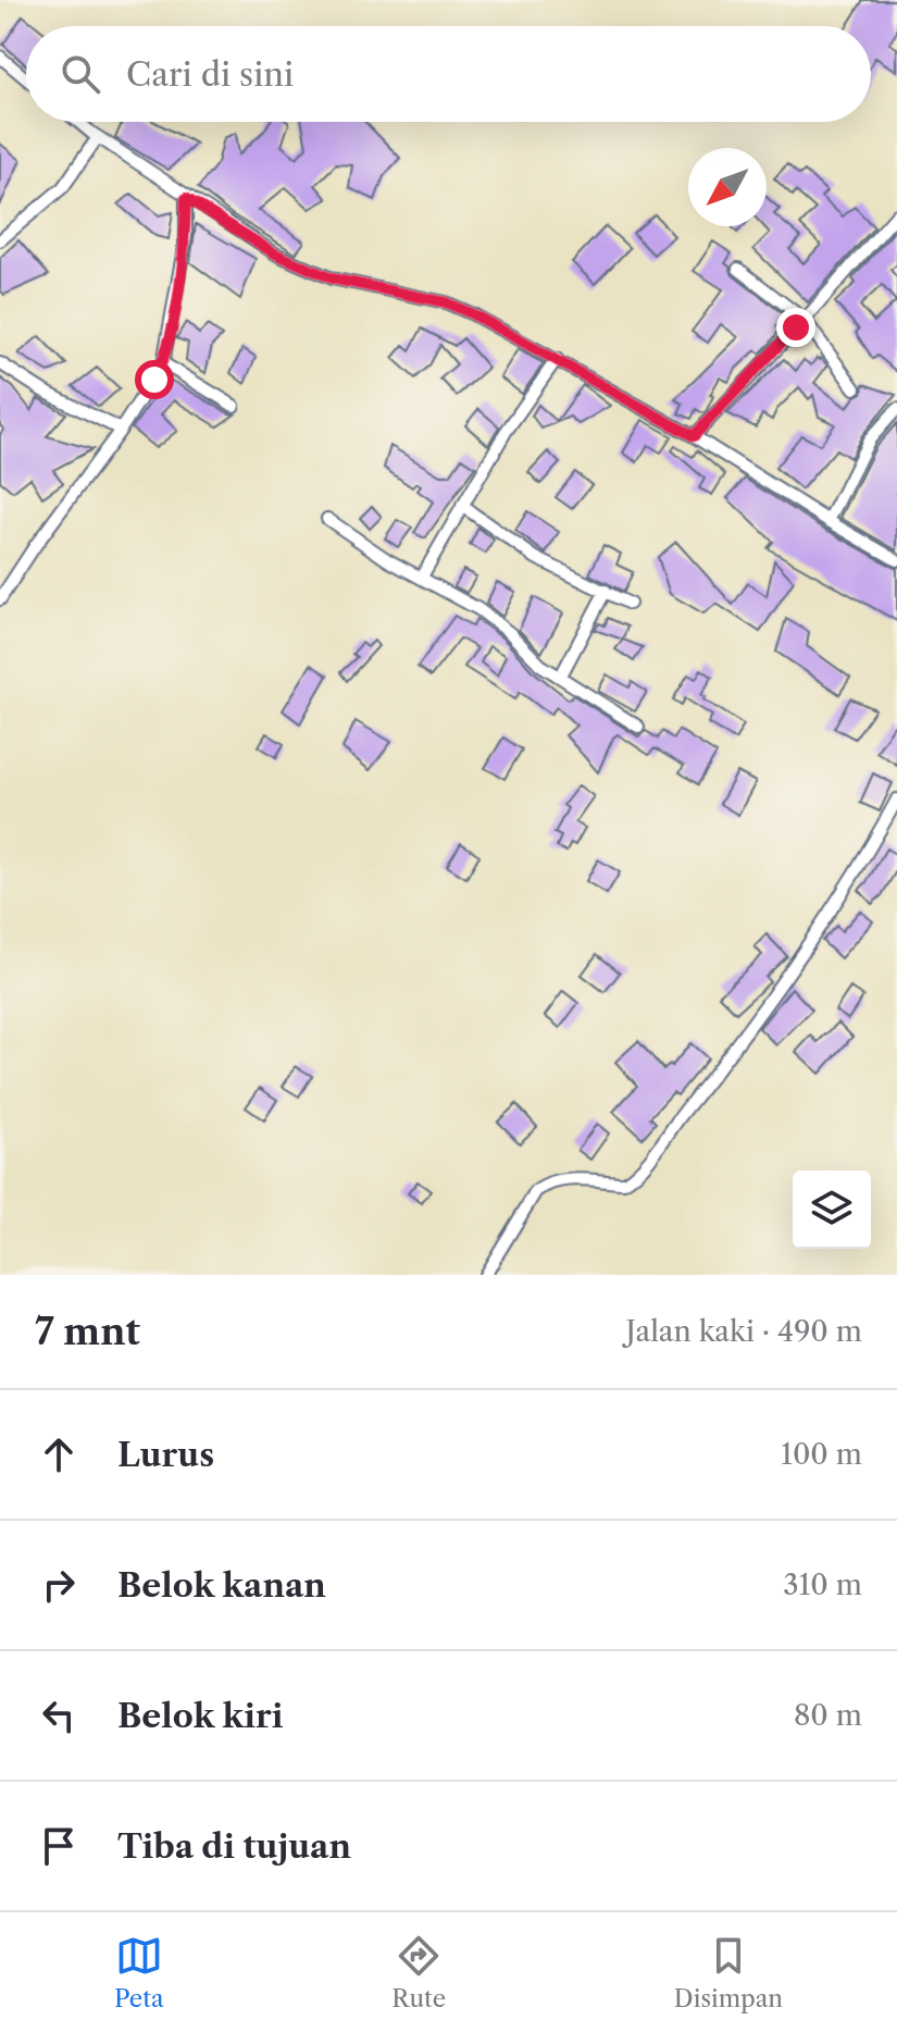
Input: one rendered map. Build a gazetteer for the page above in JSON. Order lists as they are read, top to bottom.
{
  "north": "bottom left",
  "page": {
    "search": "Cari di sini",
    "heading": ["7 mnt", "Jalan kaki · 490 m"],
    "list": [
      ["Lurus", "100 m"],
      ["Belok kanan", "310 m"],
      ["Belok kiri", "80 m"],
      "Tiba di tujuan"
    ],
    "nav": ["Peta", "Rute", "Disimpan"]
  }
}
